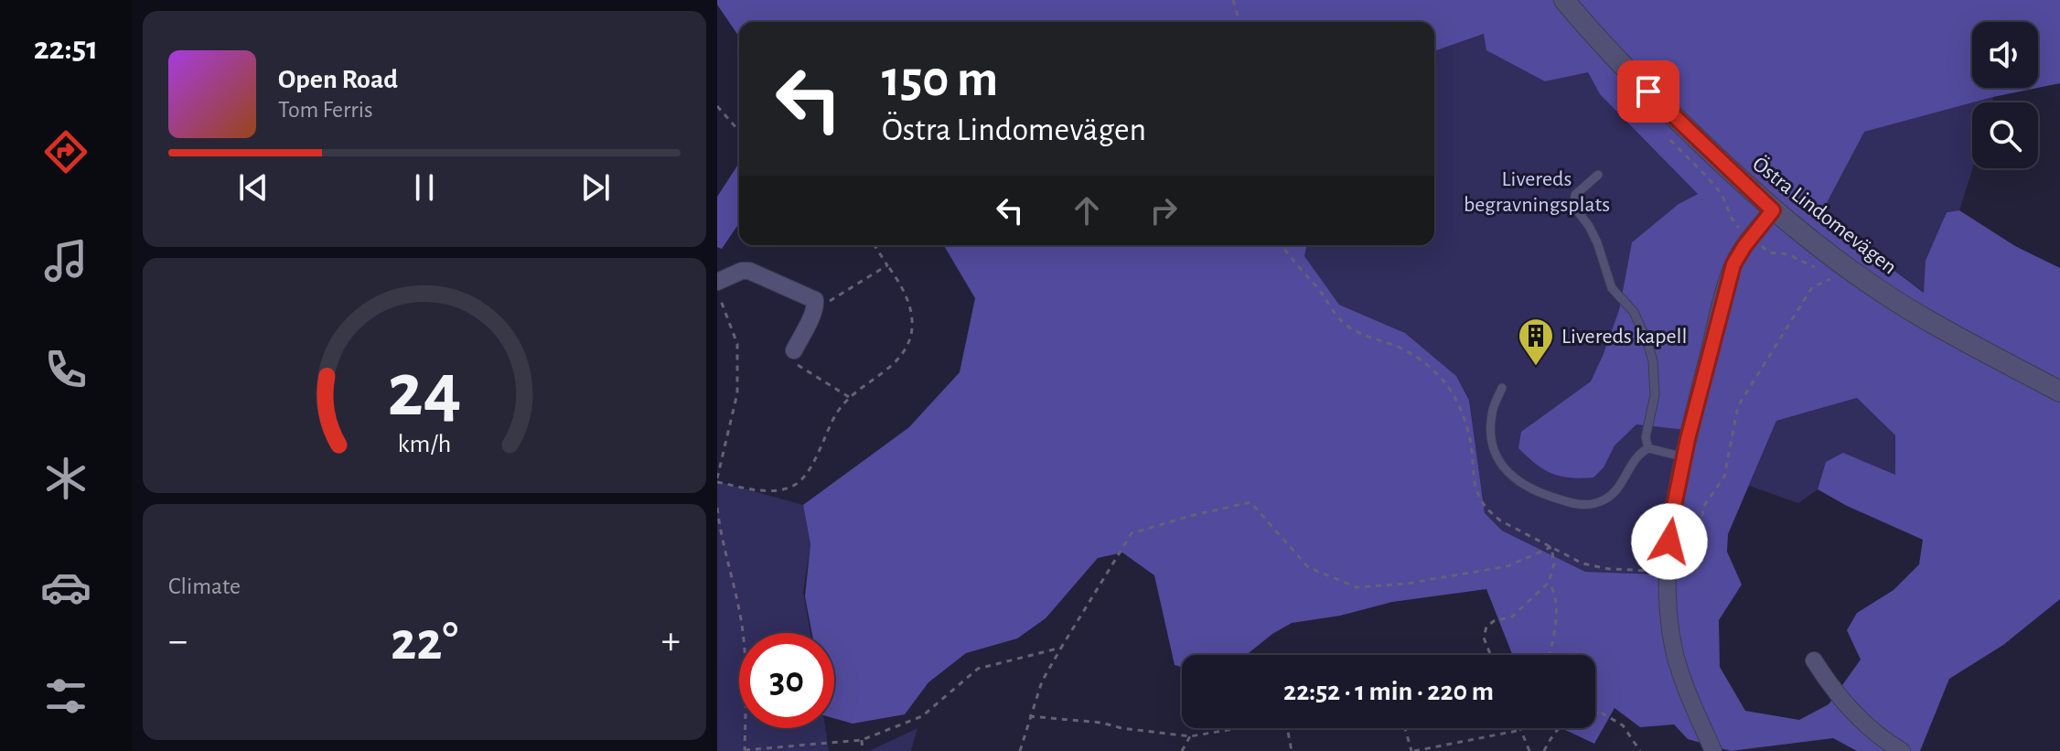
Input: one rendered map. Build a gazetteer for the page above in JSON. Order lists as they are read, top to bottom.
{
  "streets": {
    "street": ["Östra Lindomevägen"]
  },
  "parks": ["Livereds begravningsplats"],
  "places": {
    "building": ["Livereds kapell"]
  },
  "page": {
    "tabs": "22:51",
    "turn": ["150 m", "Östra Lindomevägen"],
    "song": ["Open Road", "Tom Ferris"],
    "tile": "Climate",
    "heat": ["−", "22°", "+"],
    "limit": "30",
    "trip": "22:52 · 1 min · 220 m",
    "gauge": ["24", "km/h"]
  }
}
